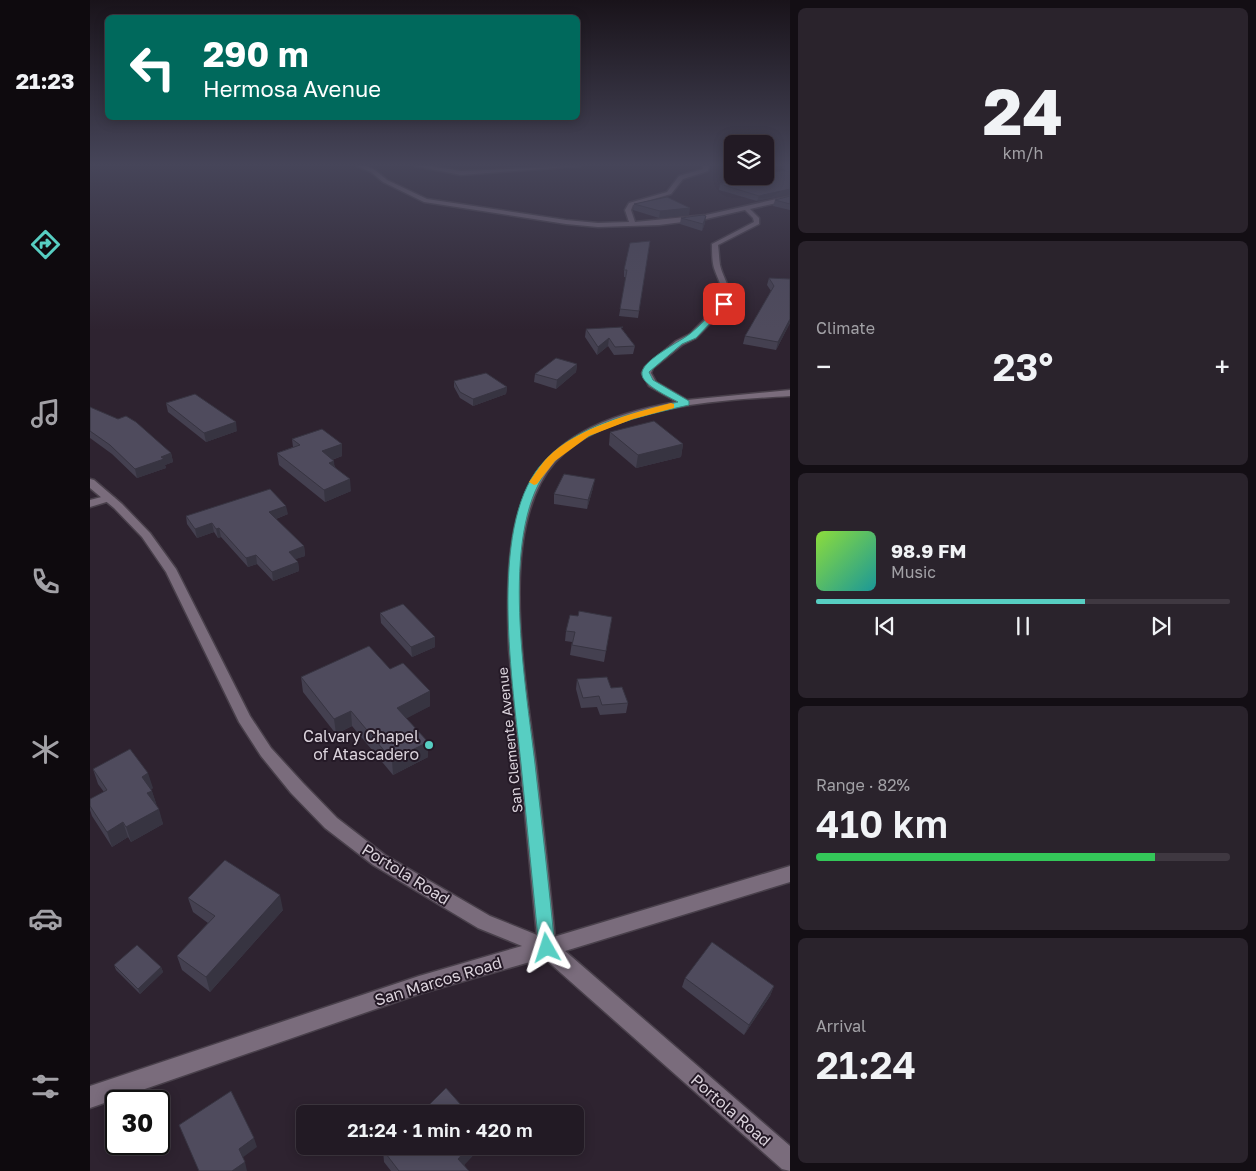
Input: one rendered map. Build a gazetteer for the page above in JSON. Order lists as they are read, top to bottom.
{
  "streets": {
    "street": ["San Clemente Avenue", "Portola Road", "San Marcos Road"]
  },
  "crossings": [
    ["San Clemente Avenue", "Portola Road"],
    ["San Clemente Avenue", "San Marcos Road"],
    ["Portola Road", "San Marcos Road"]
  ],
  "places": ["Calvary Chapel of Atascadero"],
  "page": {
    "tabs": "21:23",
    "tile": [
      ["24", "km/h"],
      "Climate",
      ["Range · 82%", "410 km"],
      ["Arrival", "21:24"]
    ],
    "turn": ["290 m", "Hermosa Avenue"],
    "heat": ["−", "23°", "+"],
    "song": ["98.9 FM", "Music"],
    "limit": "30",
    "trip": "21:24 · 1 min · 420 m"
  }
}
